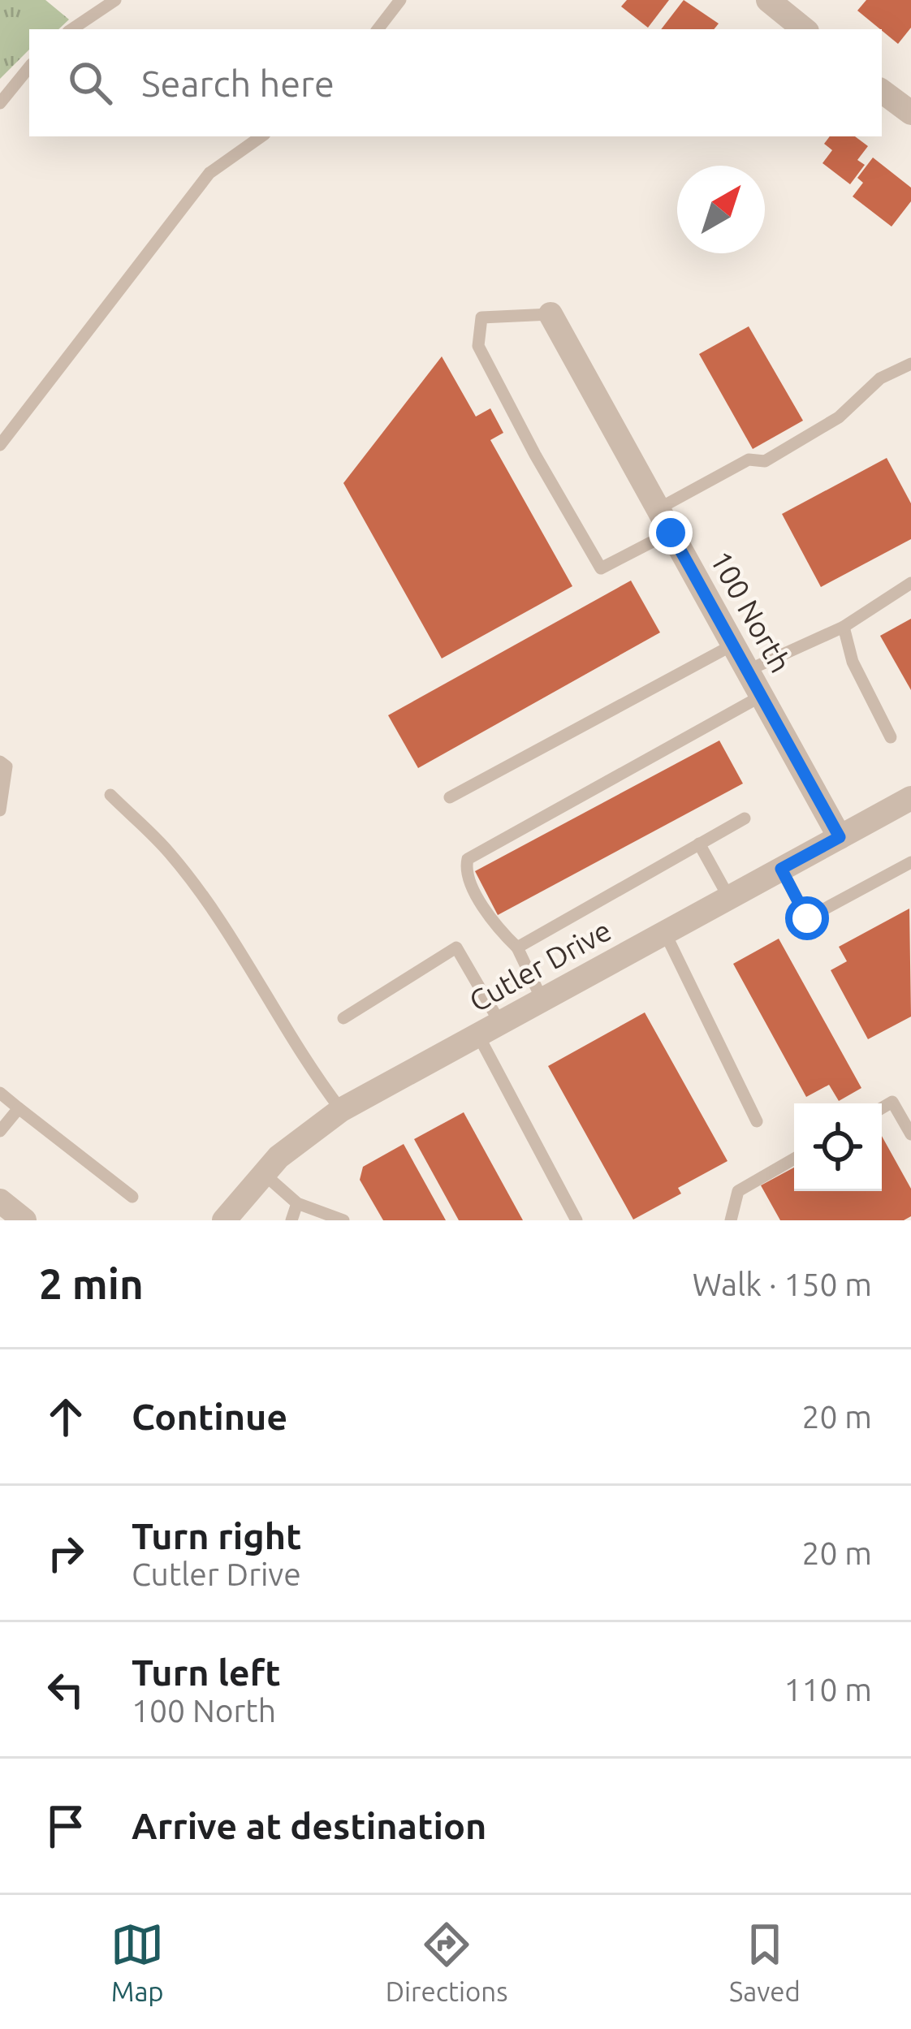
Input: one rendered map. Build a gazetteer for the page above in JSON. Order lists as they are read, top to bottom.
{
  "streets": {
    "street": ["100 North", "Cutler Drive"]
  },
  "crossings": [
    ["100 North", "Cutler Drive"]
  ],
  "north": "top right",
  "page": {
    "search": "Search here",
    "heading": ["2 min", "Walk · 150 m"],
    "list": [
      ["Continue", "20 m"],
      ["Turn right", "Cutler Drive", "20 m"],
      ["Turn left", "100 North", "110 m"],
      "Arrive at destination"
    ],
    "nav": ["Map", "Directions", "Saved"]
  }
}
